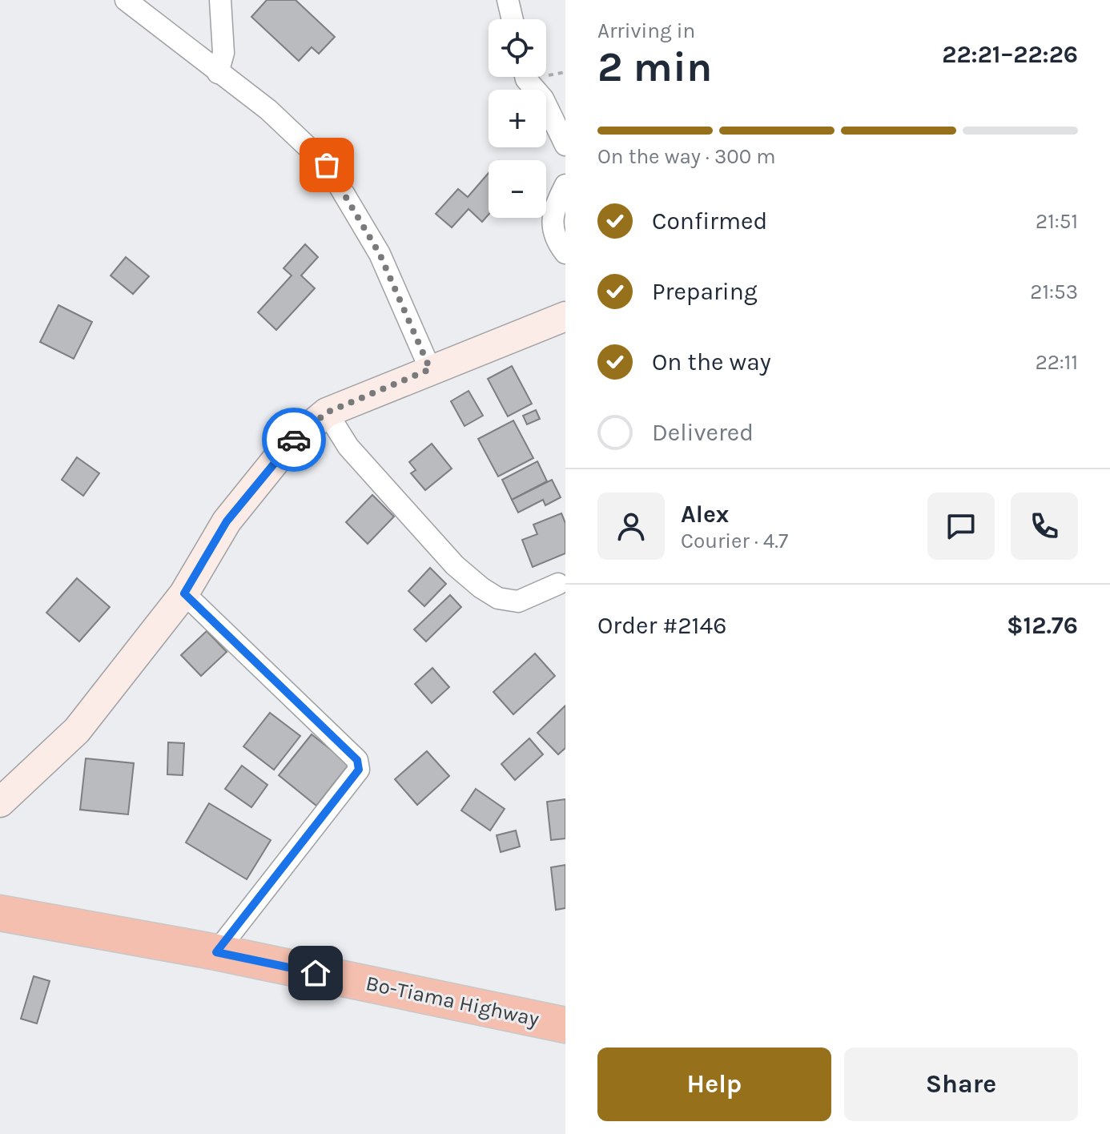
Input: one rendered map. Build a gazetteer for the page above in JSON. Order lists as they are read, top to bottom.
{
  "streets": {
    "highway": ["Bo-Tiama Highway"]
  },
  "page": {
    "heading": ["2 min", "Arriving in", "22:21–22:26"],
    "panel": [
      "Alex",
      "Courier · 4.7",
      "Order #2146",
      "$12.76"
    ],
    "map_buttons": ["+", "−"],
    "bar": "On the way · 300 m",
    "list": [
      ["Confirmed", "21:51"],
      ["Preparing", "21:53"],
      ["On the way", "22:11"],
      "Delivered"
    ],
    "buttons": ["Help", "Share"]
  }
}
